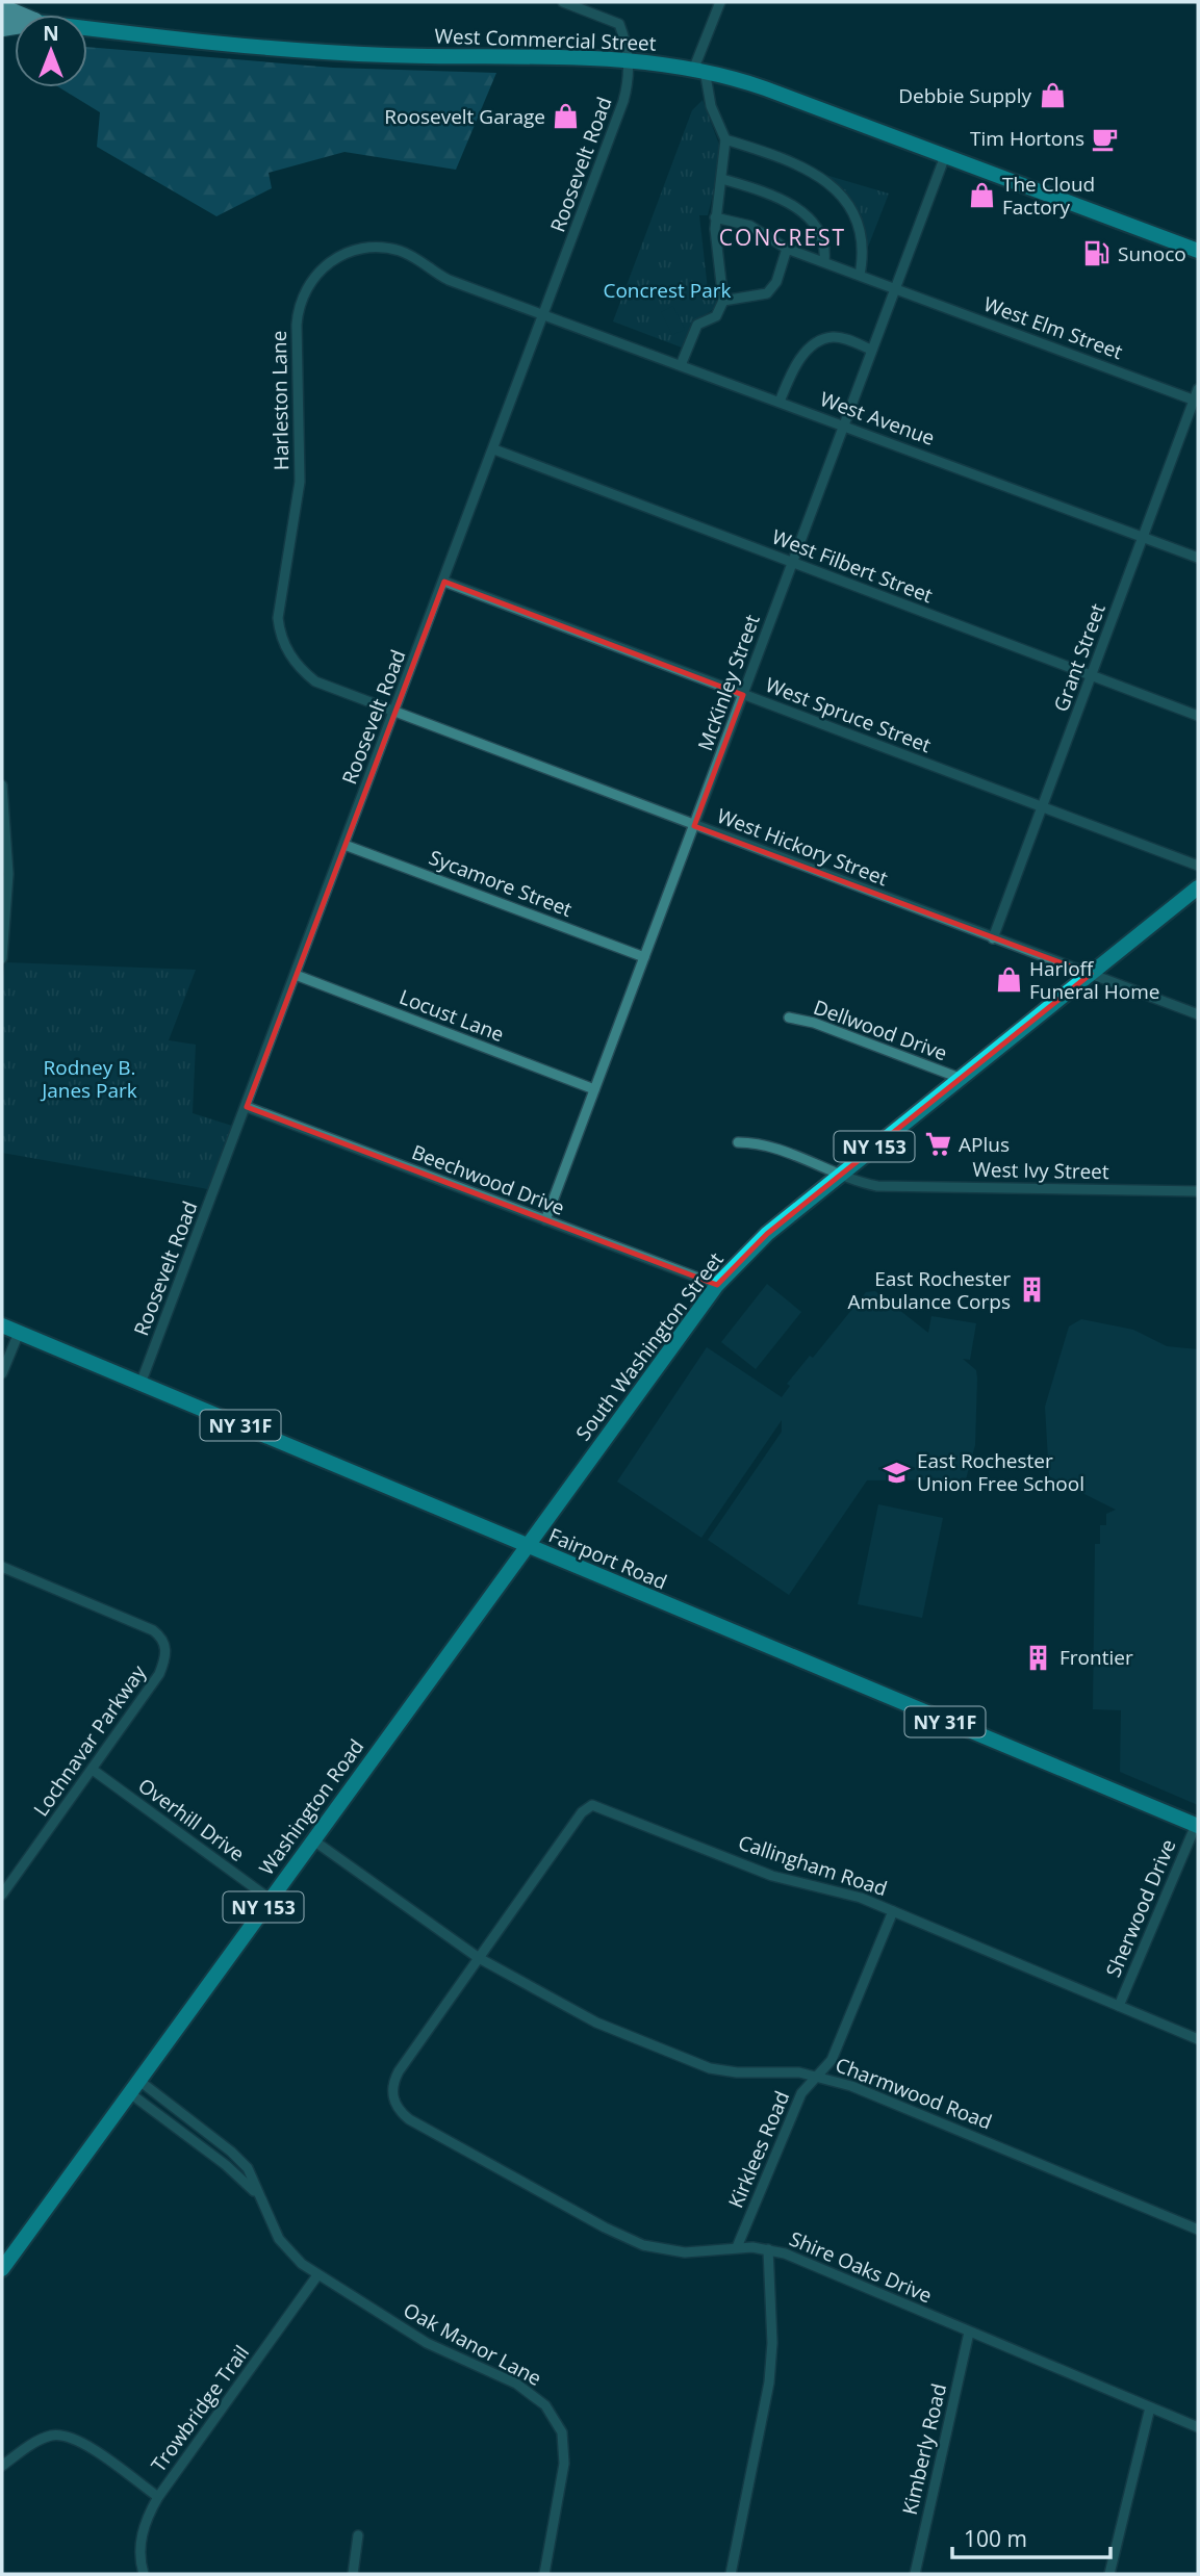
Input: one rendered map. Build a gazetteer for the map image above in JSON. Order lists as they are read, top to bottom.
{
  "streets": {
    "main road": [
      "West Commercial Street",
      "NY 153",
      "South Washington Street",
      "NY 31F",
      "Fairport Road",
      "Washington Road"
    ],
    "street": [
      "Roosevelt Road",
      "West Elm Street",
      "Harleston Lane",
      "West Avenue",
      "West Filbert Street",
      "Grant Street",
      "McKinley Street",
      "West Spruce Street",
      "West Hickory Street",
      "Sycamore Street",
      "Locust Lane",
      "Dellwood Drive",
      "West Ivy Street",
      "Beechwood Drive",
      "Lochnavar Parkway",
      "Overhill Drive",
      "Callingham Road",
      "Sherwood Drive",
      "Charmwood Road",
      "Kirklees Road",
      "Shire Oaks Drive",
      "Oak Manor Lane",
      "Trowbridge Trail",
      "Kimberly Road"
    ]
  },
  "crossings": [
    ["West Commercial Street", "Roosevelt Road"],
    ["West Commercial Street", "McKinley Street"],
    ["Roosevelt Road", "Harleston Lane"],
    ["Roosevelt Road", "West Avenue"],
    ["Roosevelt Road", "West Filbert Street"],
    ["Roosevelt Road", "West Spruce Street"],
    ["Roosevelt Road", "West Hickory Street"],
    ["Roosevelt Road", "Sycamore Street"],
    ["Roosevelt Road", "Locust Lane"],
    ["Roosevelt Road", "Beechwood Drive"],
    ["Roosevelt Road", "Fairport Road"],
    ["West Elm Street", "Grant Street"],
    ["West Elm Street", "McKinley Street"],
    ["Harleston Lane", "West Avenue"],
    ["Harleston Lane", "West Hickory Street"],
    ["West Avenue", "Grant Street"],
    ["West Avenue", "McKinley Street"],
    ["West Filbert Street", "Grant Street"],
    ["West Filbert Street", "McKinley Street"],
    ["Grant Street", "West Spruce Street"],
    ["Grant Street", "West Hickory Street"],
    ["McKinley Street", "West Spruce Street"],
    ["McKinley Street", "West Hickory Street"],
    ["McKinley Street", "Sycamore Street"],
    ["McKinley Street", "Locust Lane"],
    ["McKinley Street", "Beechwood Drive"],
    ["West Hickory Street", "South Washington Street"],
    ["Dellwood Drive", "South Washington Street"],
    ["West Ivy Street", "South Washington Street"],
    ["Beechwood Drive", "South Washington Street"],
    ["South Washington Street", "Fairport Road"],
    ["South Washington Street", "Washington Road"],
    ["Fairport Road", "Washington Road"],
    ["Fairport Road", "Sherwood Drive"],
    ["Lochnavar Parkway", "Overhill Drive"],
    ["Washington Road", "Overhill Drive"],
    ["Washington Road", "Charmwood Road"],
    ["Washington Road", "Oak Manor Lane"],
    ["Callingham Road", "Sherwood Drive"],
    ["Callingham Road", "Charmwood Road"],
    ["Callingham Road", "Kirklees Road"],
    ["Callingham Road", "Shire Oaks Drive"],
    ["Charmwood Road", "Kirklees Road"],
    ["Charmwood Road", "Shire Oaks Drive"],
    ["Kirklees Road", "Shire Oaks Drive"],
    ["Shire Oaks Drive", "Kimberly Road"],
    ["Oak Manor Lane", "Trowbridge Trail"]
  ],
  "districts": ["CONCREST"],
  "parks": ["Concrest Park", "Rodney B. Janes Park"],
  "places": {
    "shop": [
      "Debbie Supply",
      "Roosevelt Garage",
      "The Cloud Factory",
      "Harloff Funeral Home"
    ],
    "cafe": ["Tim Hortons"],
    "fuel station": ["Sunoco"],
    "supermarket": ["APlus"],
    "building": ["East Rochester Ambulance Corps", "Frontier"],
    "school or university": ["East Rochester Union Free School"]
  },
  "scale_bar": "100 m",
  "north": "top"
}
